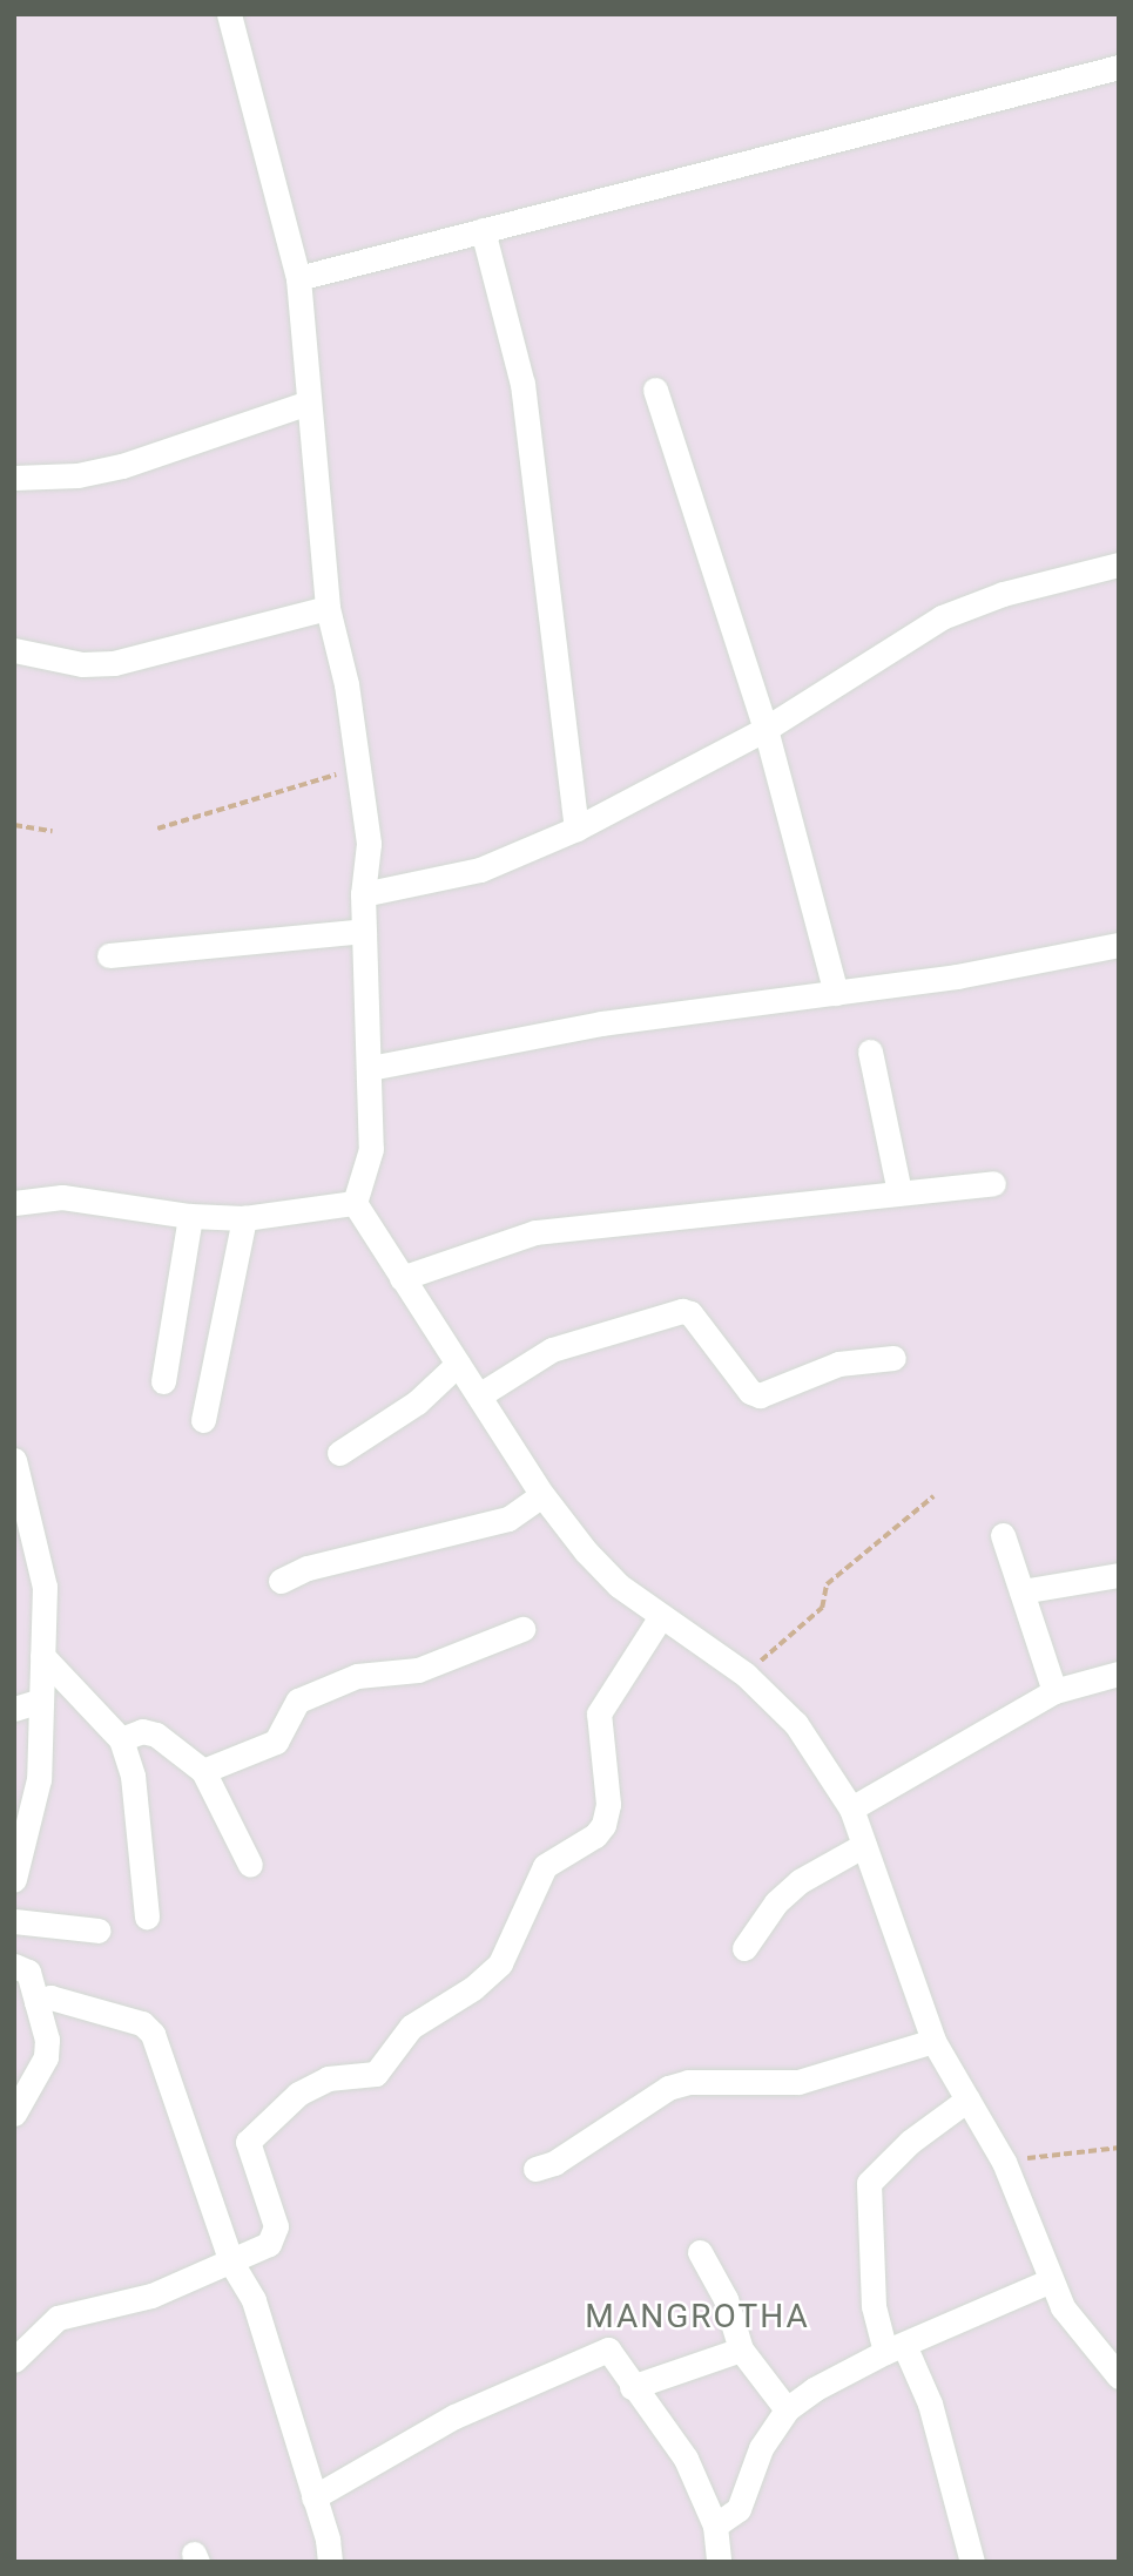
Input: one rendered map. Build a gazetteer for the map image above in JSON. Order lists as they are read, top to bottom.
{
  "districts": ["MANGROTHA"]
}
